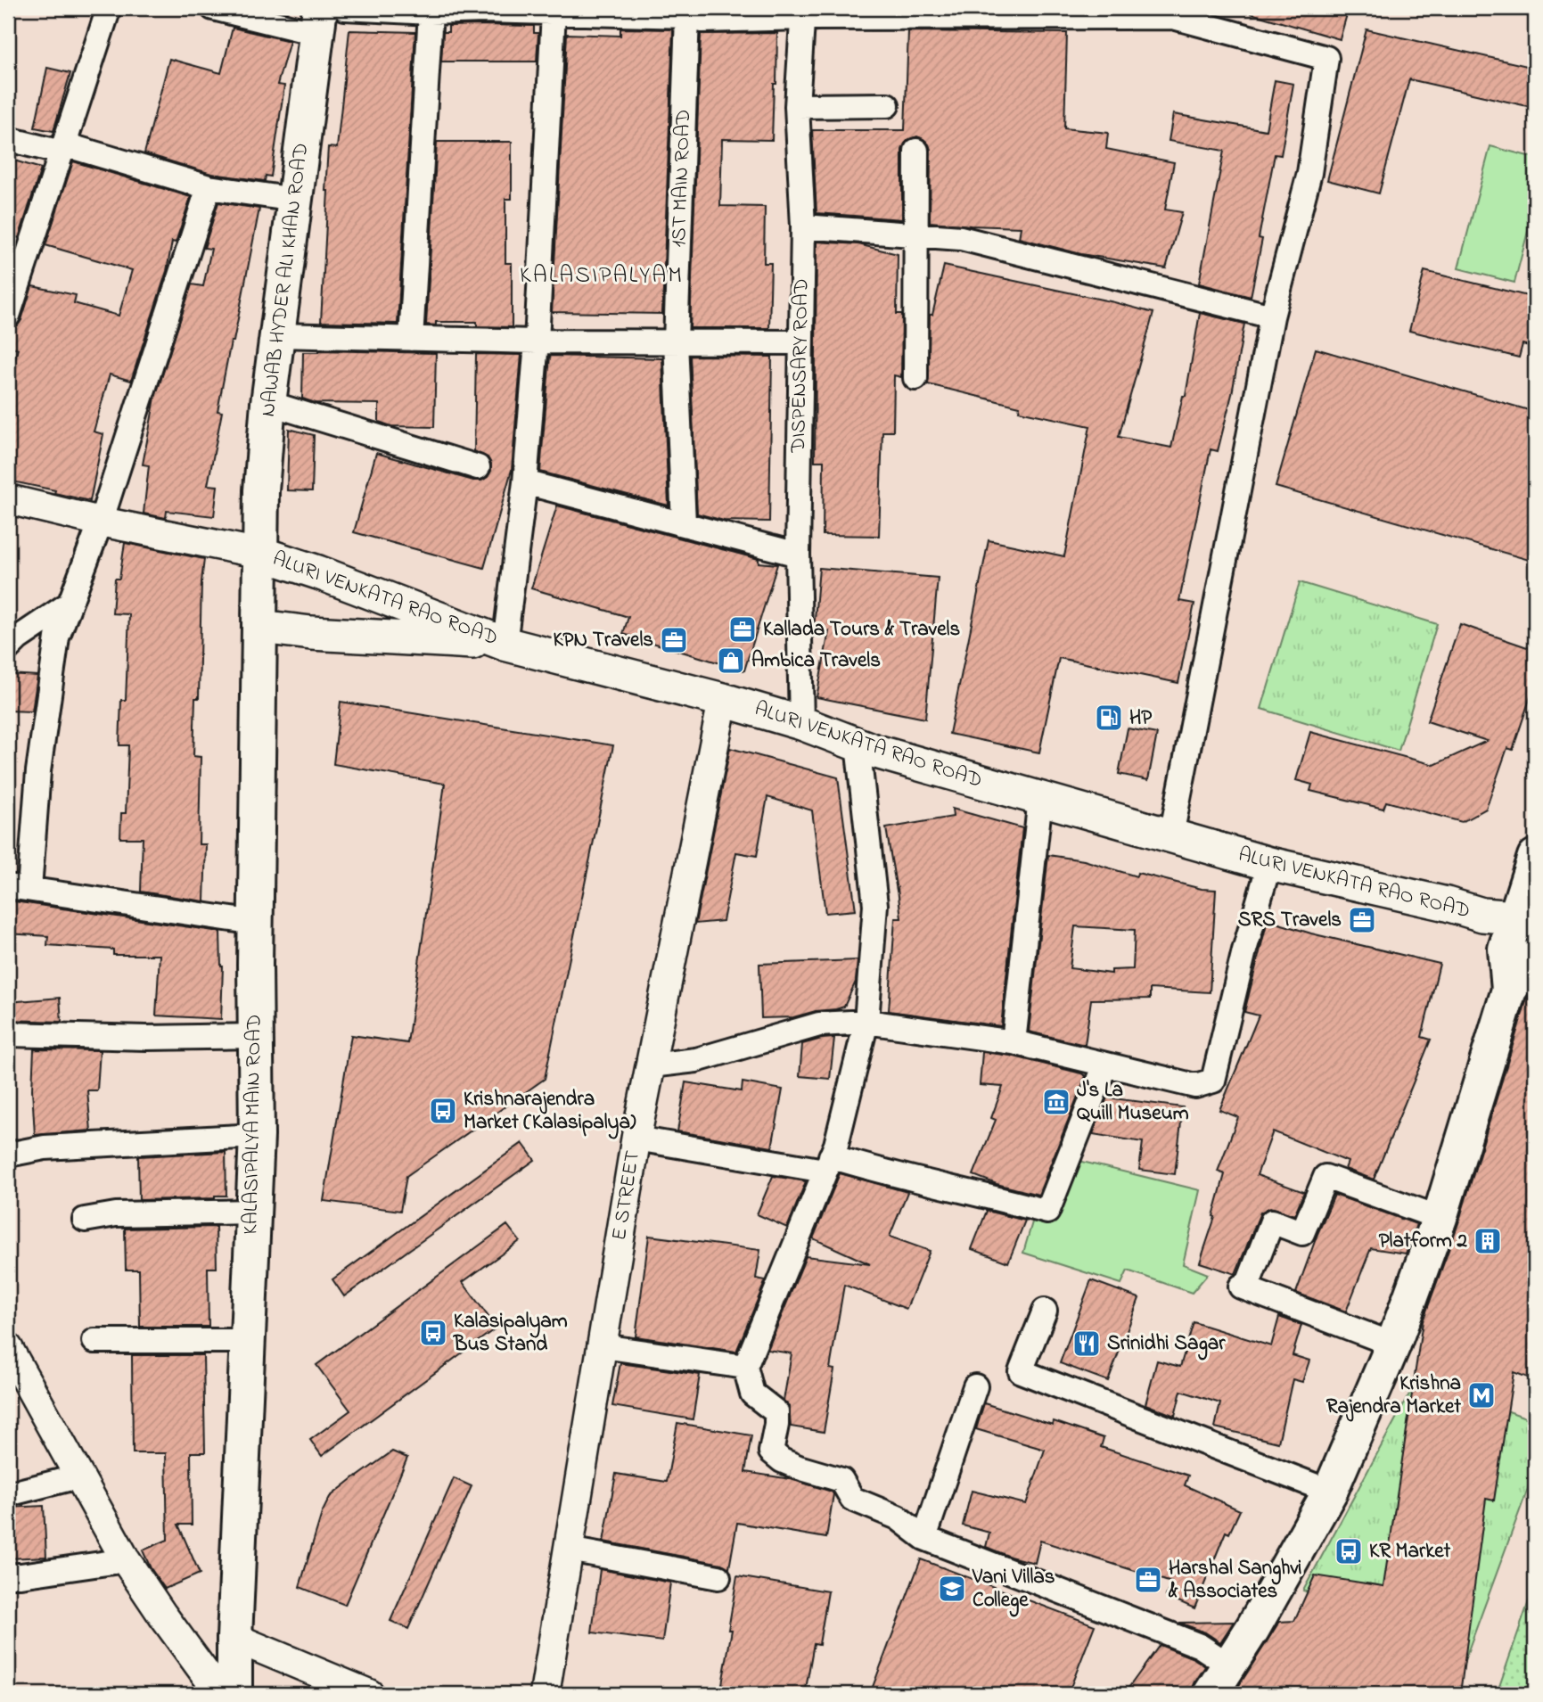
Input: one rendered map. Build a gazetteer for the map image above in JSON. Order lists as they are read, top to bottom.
{
  "streets": {
    "main road": ["NAWAB HYDER ALI KHAN ROAD", "ALURI VENKATA RAO ROAD", "KALASIPALYA MAIN ROAD"],
    "street": ["1ST MAIN ROAD", "DISPENSARY ROAD", "E STREET"]
  },
  "crossings": [
    ["NAWAB HYDER ALI KHAN ROAD", "ALURI VENKATA RAO ROAD"],
    ["NAWAB HYDER ALI KHAN ROAD", "KALASIPALYA MAIN ROAD"],
    ["DISPENSARY ROAD", "ALURI VENKATA RAO ROAD"],
    ["ALURI VENKATA RAO ROAD", "KALASIPALYA MAIN ROAD"],
    ["ALURI VENKATA RAO ROAD", "E STREET"]
  ],
  "districts": ["KALASIPALYAM"],
  "places": {
    "office": [
      "Kallada Tours & Travels",
      "KPN Travels",
      "SRS Travels",
      "Harshal Sanghvi & Associates"
    ],
    "shop": ["Ambica Travels"],
    "fuel station": ["HP"],
    "museum": ["J's La Quill Museum"],
    "bus stop": ["Krishnarajendra Market (Kalasipalya)", "Kalasipalyam Bus Stand", "KR Market"],
    "building": ["Platform 2"],
    "restaurant": ["Srinidhi Sagar"],
    "metro station": ["Krishna Rajendra Market"],
    "school or university": ["Vani Villas College"]
  }
}
